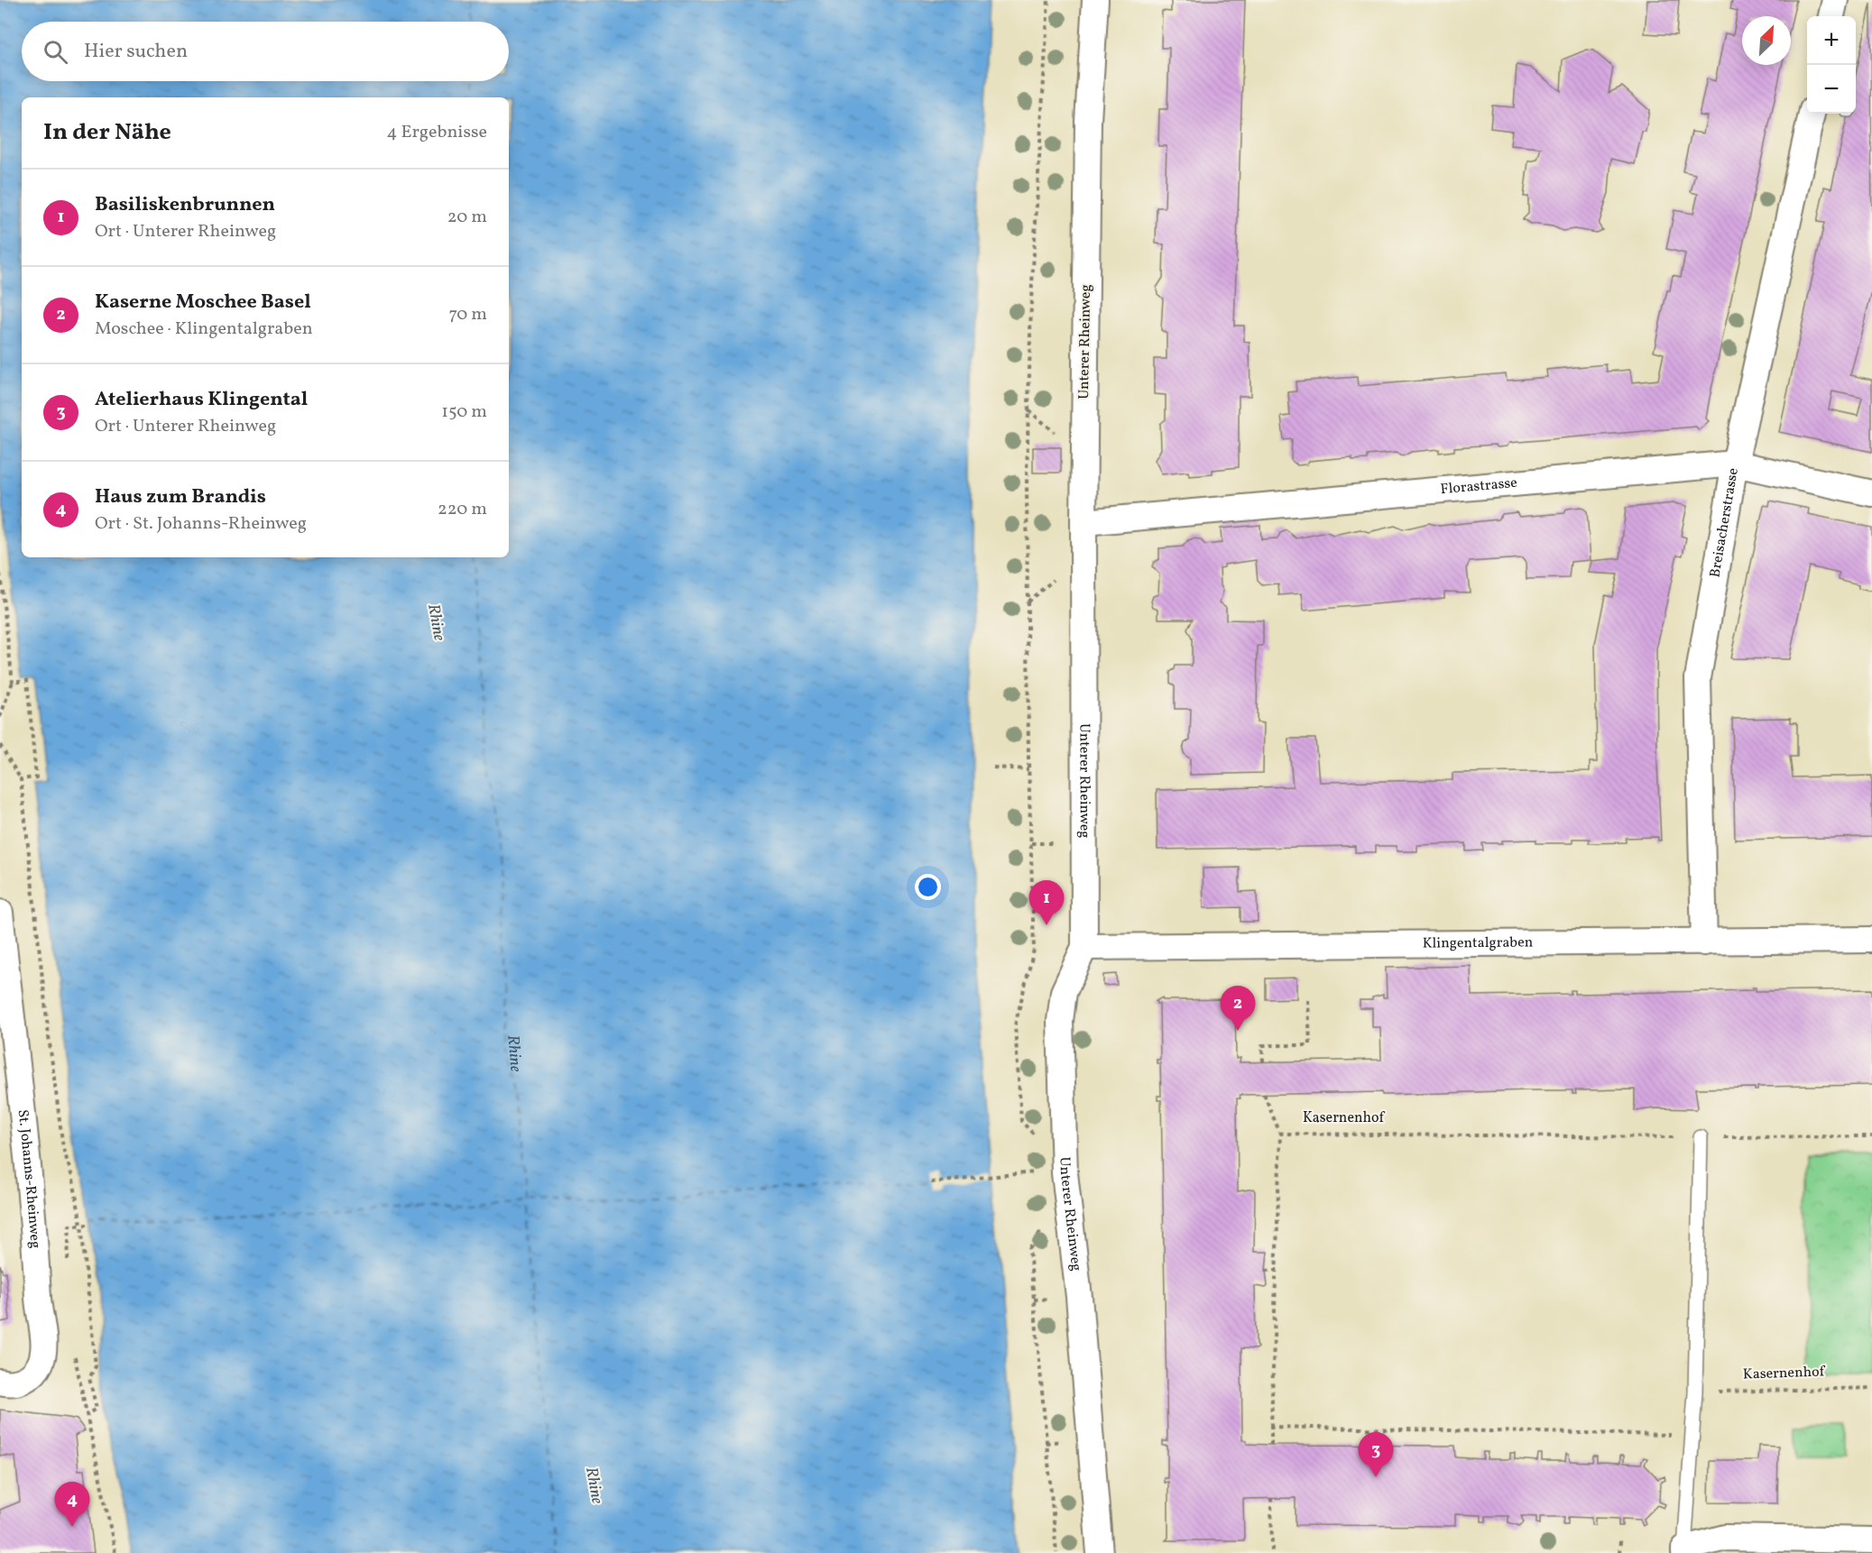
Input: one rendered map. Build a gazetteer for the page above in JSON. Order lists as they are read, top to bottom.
{
  "streets": {
    "street": [
      "Unterer Rheinweg",
      "Florastrasse",
      "Breisacherstrasse",
      "Klingentalgraben",
      "St. Johanns-Rheinweg"
    ],
    "path": ["Kasernenhof"]
  },
  "crossings": [
    ["Unterer Rheinweg", "Florastrasse"],
    ["Unterer Rheinweg", "Klingentalgraben"],
    ["Florastrasse", "Breisacherstrasse"],
    ["Breisacherstrasse", "Klingentalgraben"]
  ],
  "water": ["Rhine"],
  "north": "top right",
  "page": {
    "map_buttons": ["+", "−"],
    "search": "Hier suchen",
    "heading": ["In der Nähe", "4 Ergebnisse"],
    "list": [
      {
        "mark": "1",
        "name": "Basiliskenbrunnen",
        "note": "Ort · Unterer Rheinweg",
        "value": "20 m"
      },
      {
        "mark": "2",
        "name": "Kaserne Moschee Basel",
        "note": "Moschee · Klingentalgraben",
        "value": "70 m"
      },
      {
        "mark": "3",
        "name": "Atelierhaus Klingental",
        "note": "Ort · Unterer Rheinweg",
        "value": "150 m"
      },
      {
        "mark": "4",
        "name": "Haus zum Brandis",
        "note": "Ort · St. Johanns-Rheinweg",
        "value": "220 m"
      }
    ],
    "pins": [
      "1",
      "2",
      "3",
      "4"
    ]
  }
}
